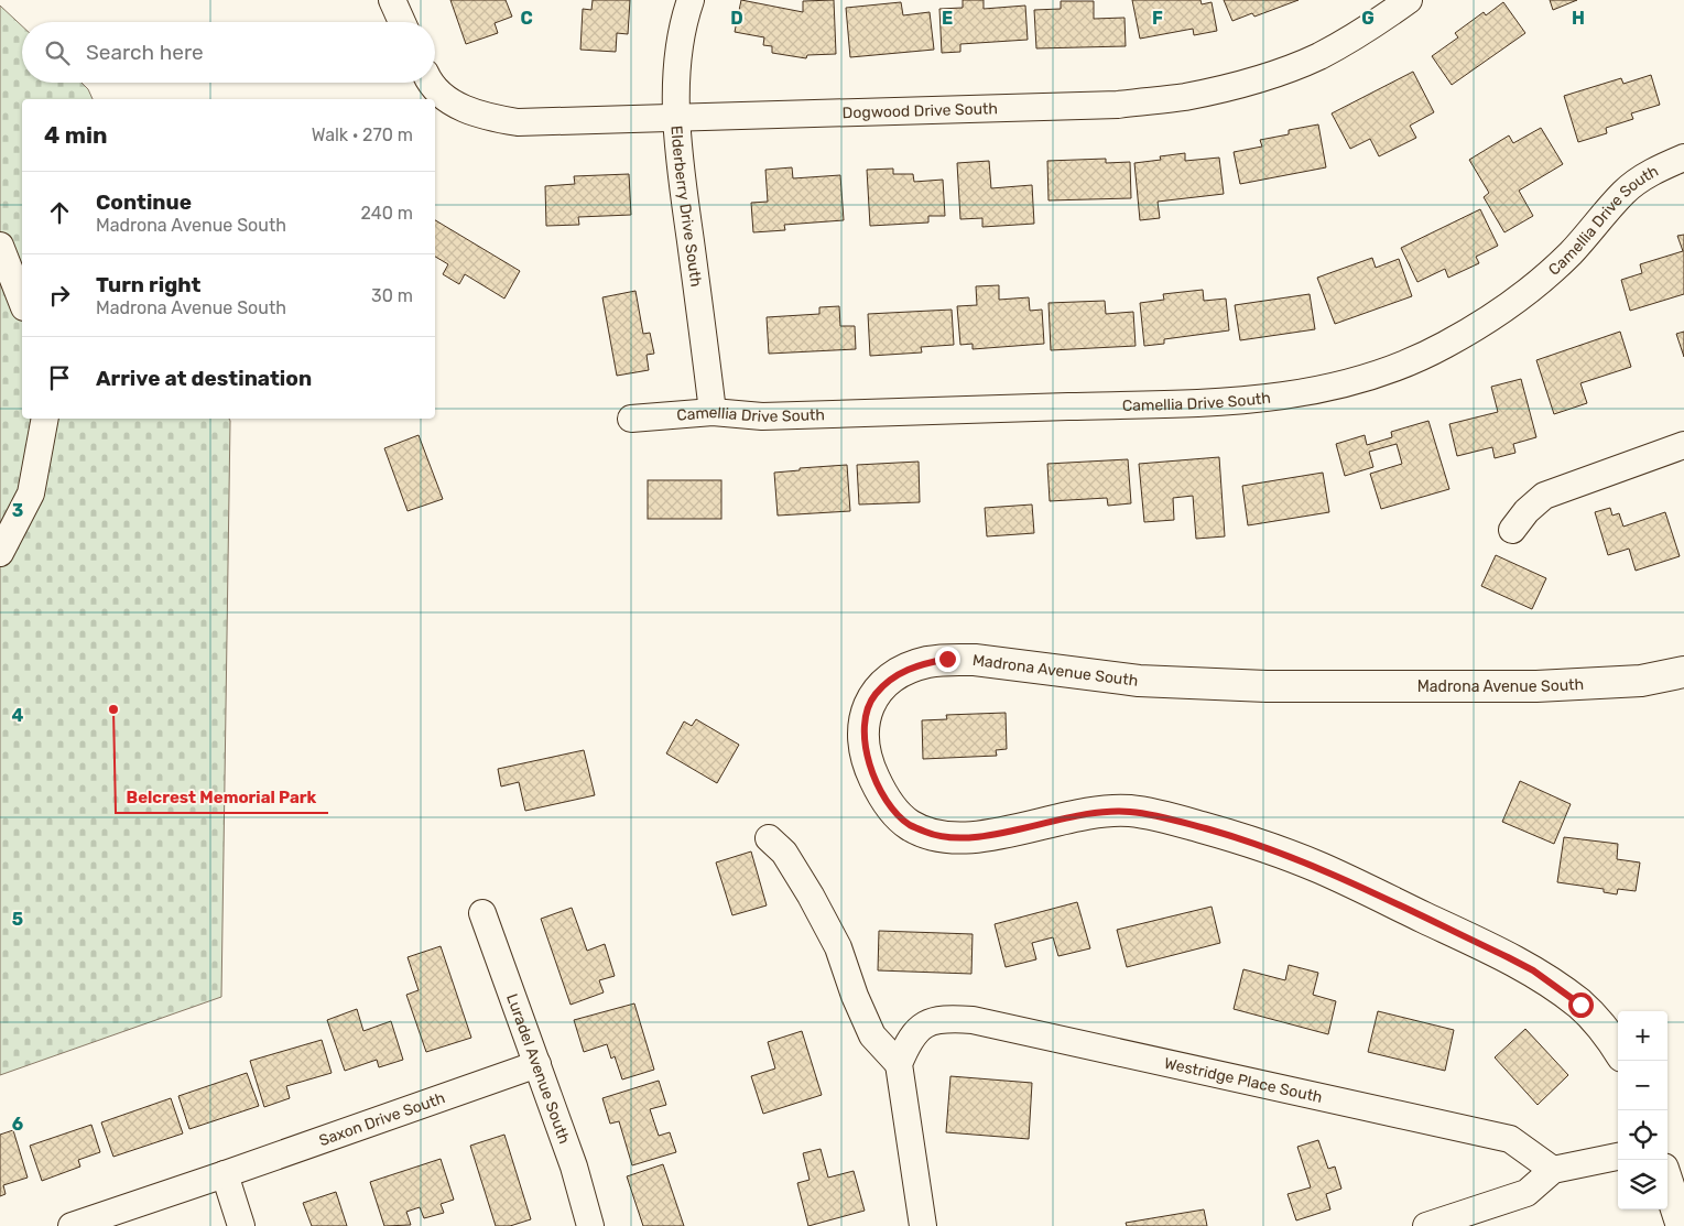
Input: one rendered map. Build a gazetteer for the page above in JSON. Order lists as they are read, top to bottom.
{
  "streets": {
    "main road": ["Madrona Avenue South"],
    "street": [
      "Dogwood Drive South",
      "Elderberry Drive South",
      "Camellia Drive South",
      "Luradel Avenue South",
      "Westridge Place South",
      "Saxon Drive South"
    ]
  },
  "crossings": [
    ["Dogwood Drive South", "Elderberry Drive South"],
    ["Elderberry Drive South", "Camellia Drive South"],
    ["Luradel Avenue South", "Saxon Drive South"]
  ],
  "places": ["Belcrest Memorial Park"],
  "page": {
    "search": "Search here",
    "heading": ["4 min", "Walk · 270 m"],
    "list": [
      ["Continue", "Madrona Avenue South", "240 m"],
      ["Turn right", "Madrona Avenue South", "30 m"],
      "Arrive at destination"
    ],
    "map_buttons": ["+", "−"]
  },
  "grid": {
    "columns": [
      "C",
      "D",
      "E",
      "F",
      "G",
      "H"
    ],
    "rows": [
      "3",
      "4",
      "5",
      "6"
    ]
  }
}
